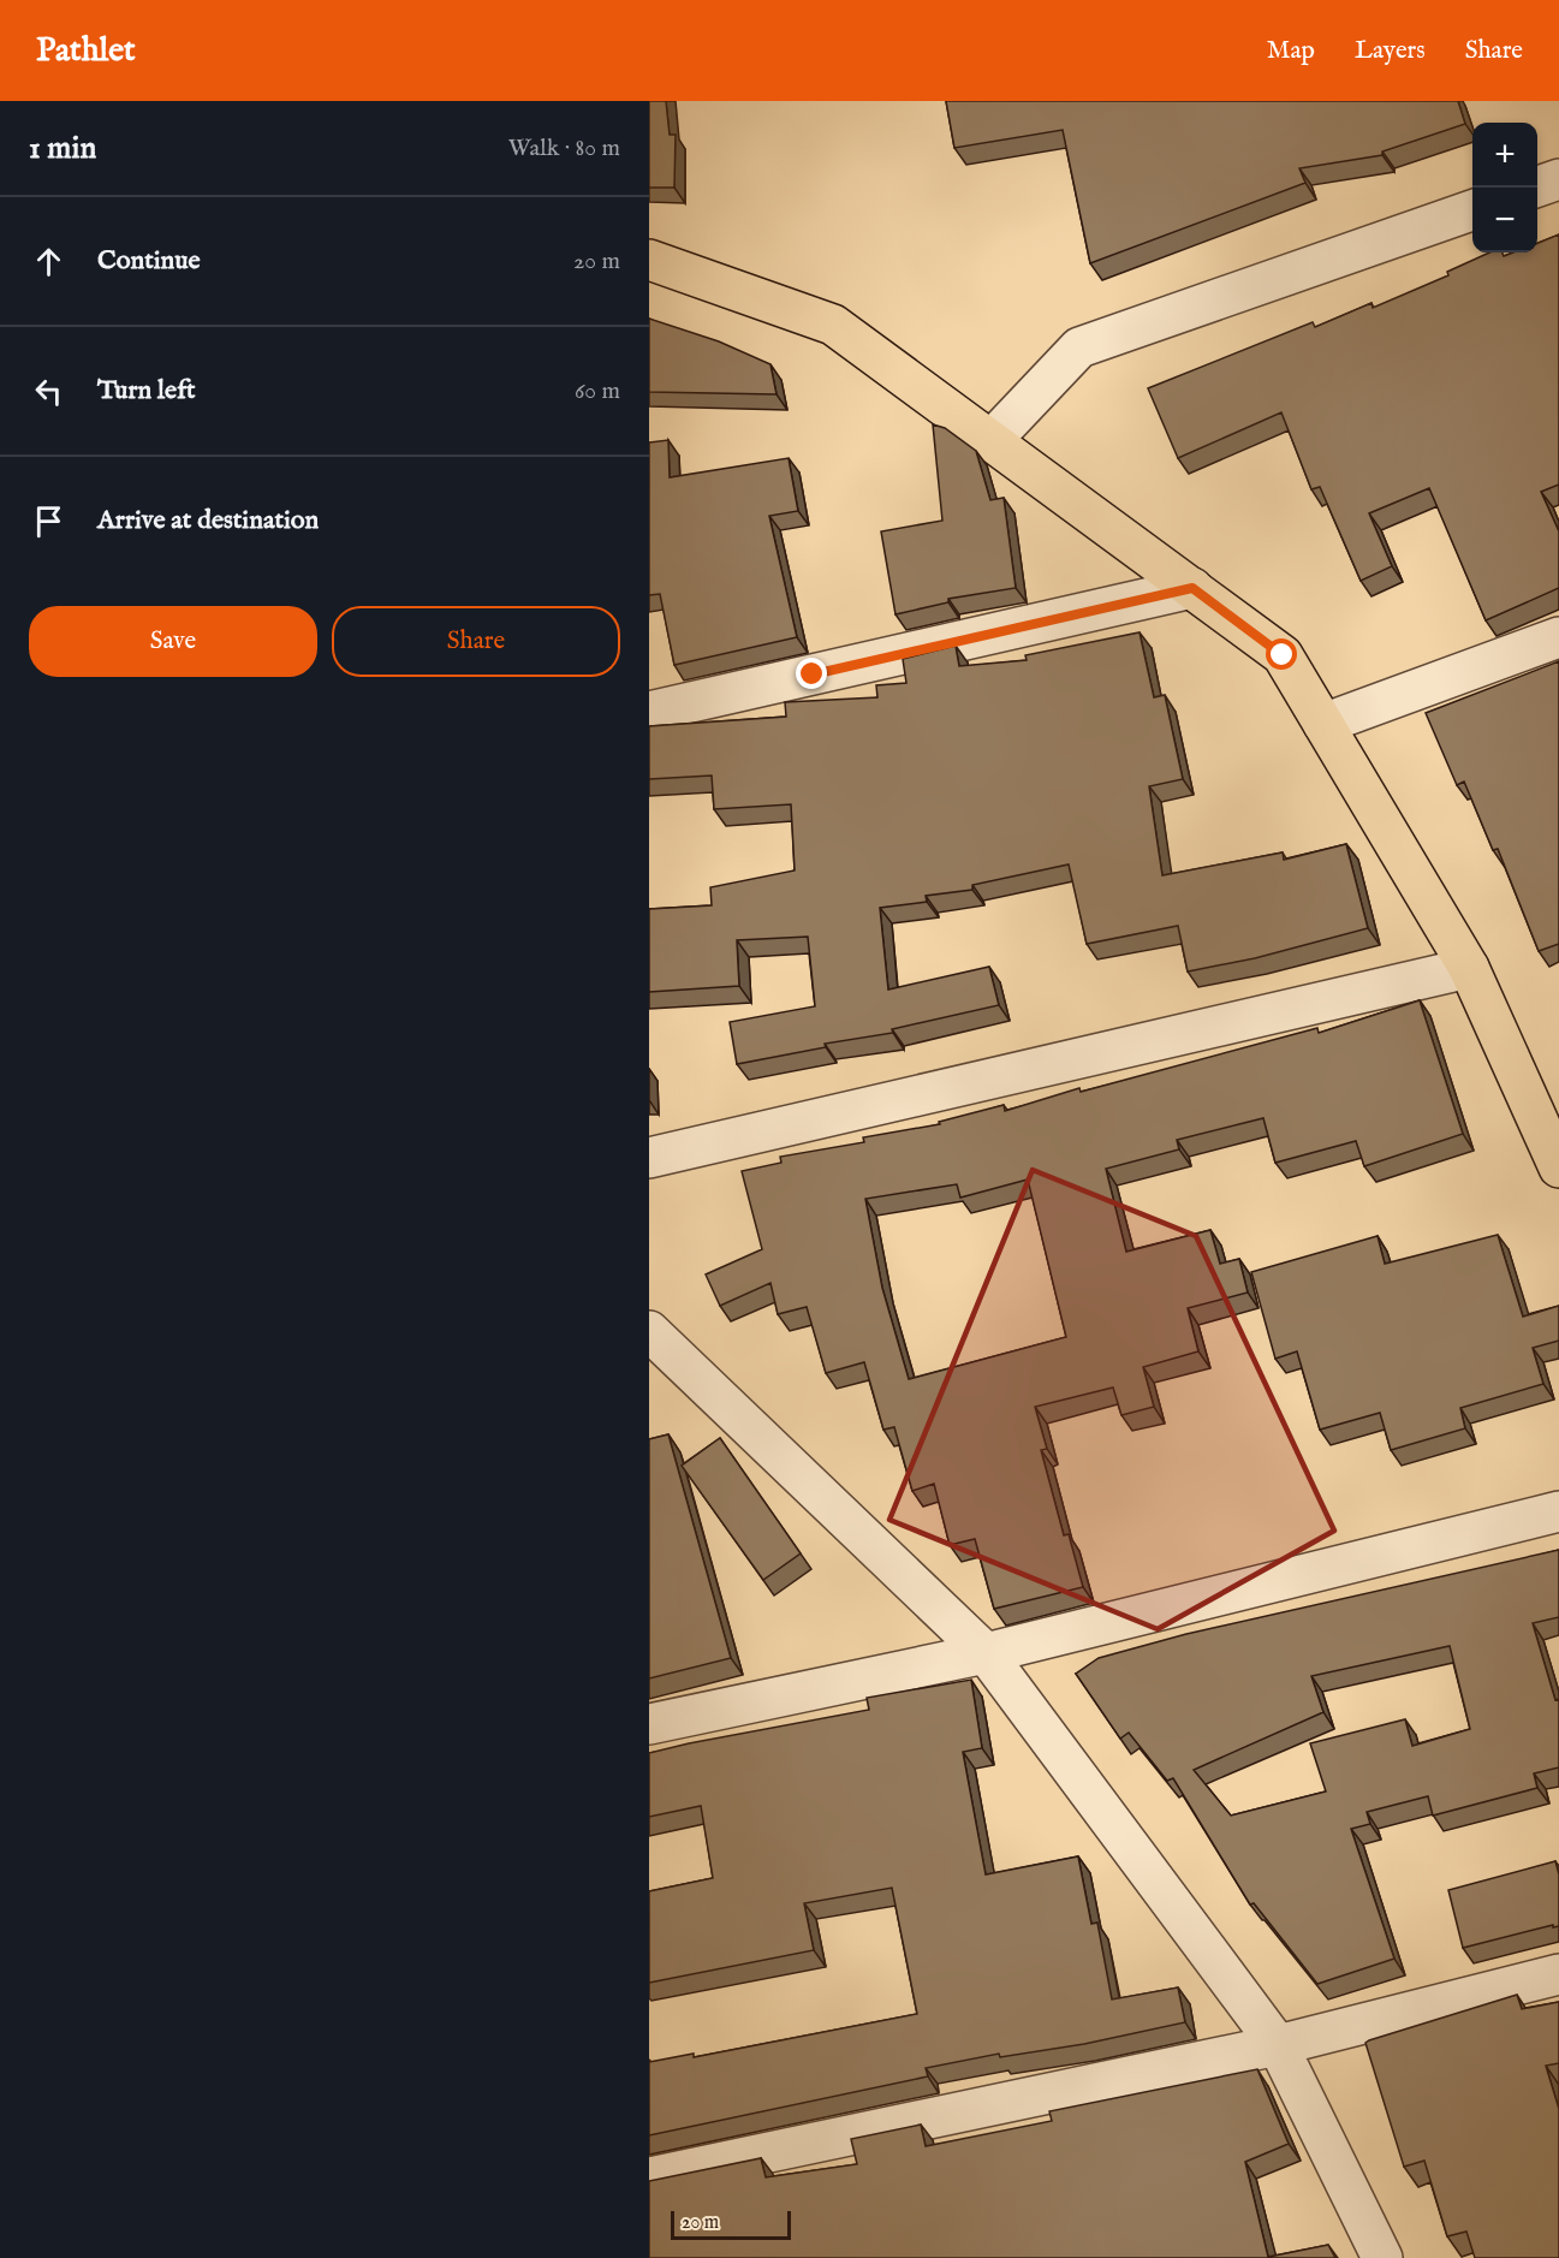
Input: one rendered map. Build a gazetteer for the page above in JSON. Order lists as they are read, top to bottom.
{
  "scale_bar": "20 m",
  "page": {
    "header": "Pathlet",
    "nav": ["Map", "Layers", "Share"],
    "heading": ["1 min", "Walk · 80 m"],
    "map_buttons": ["+", "−"],
    "list": [
      ["Continue", "20 m"],
      ["Turn left", "60 m"],
      "Arrive at destination"
    ],
    "buttons": ["Save", "Share"],
    "scale": "20 m"
  }
}
